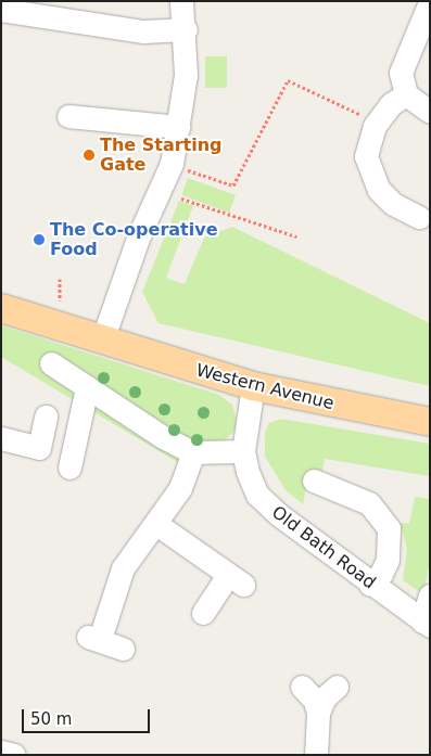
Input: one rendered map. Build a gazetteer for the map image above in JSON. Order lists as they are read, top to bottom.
{
  "streets": {
    "main road": ["Western Avenue"],
    "street": ["Old Bath Road"]
  },
  "crossings": [
    ["Western Avenue", "Old Bath Road"]
  ],
  "places": ["The Starting Gate", "The Co-operative Food"],
  "scale_bar": "50 m"
}
